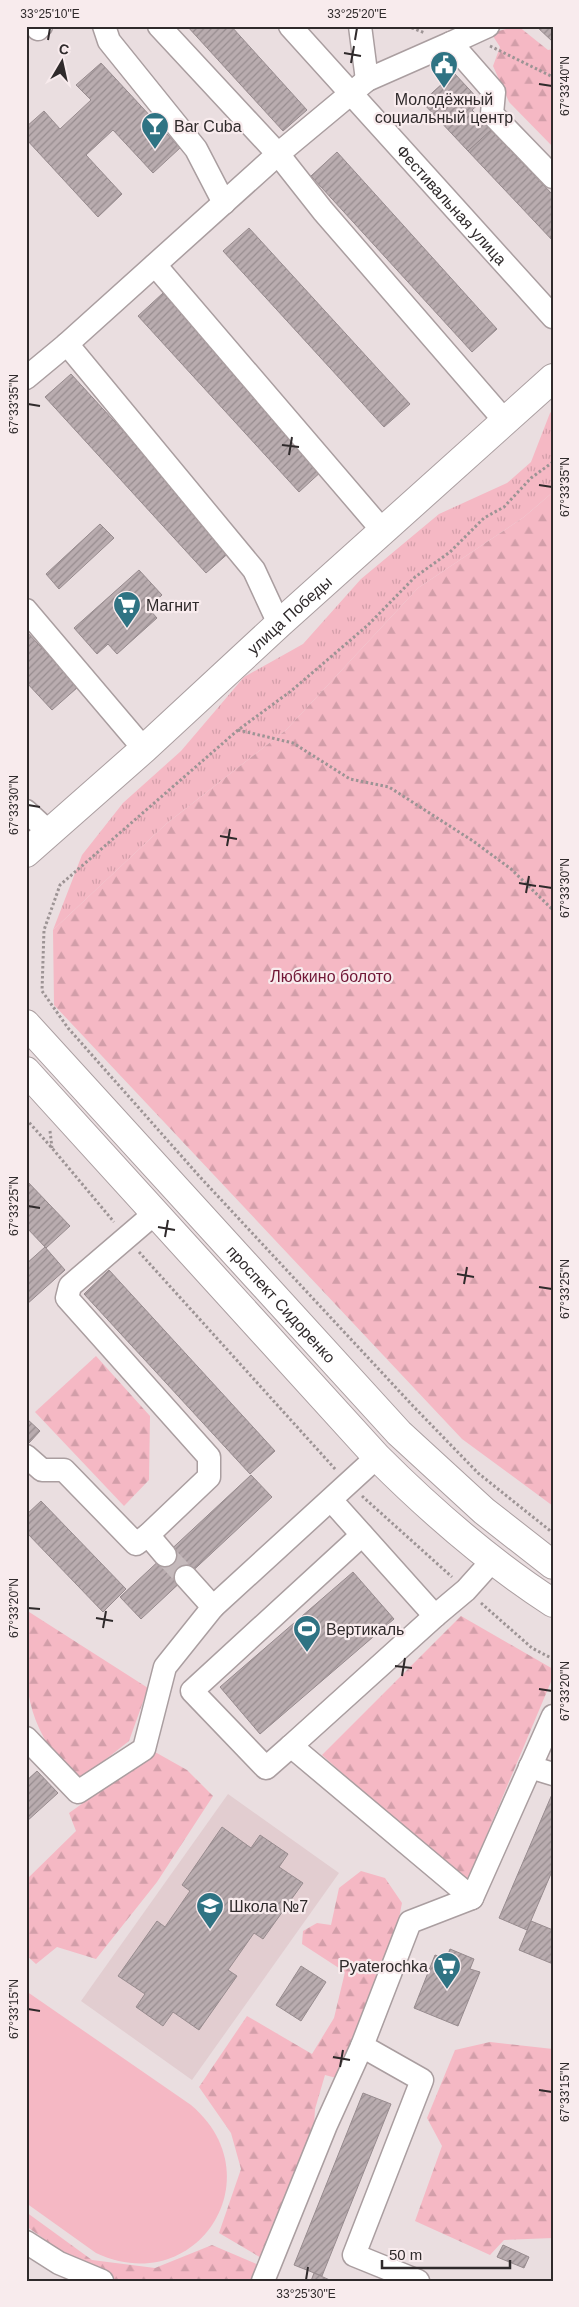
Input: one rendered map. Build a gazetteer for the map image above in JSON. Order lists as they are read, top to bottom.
{
  "streets": {
    "main road": ["улица Победы", "проспект Сидоренко"],
    "street": ["Фестивальная улица"]
  },
  "parks": ["Любкино болото"],
  "places": {
    "public building": ["Молодёжный социальный центр"],
    "bar": ["Bar Cuba"],
    "supermarket": ["Магнит", "Pyaterochka"],
    "sports": ["Вертикаль"],
    "school or university": ["Школа №7"]
  },
  "scale_bar": "50 m",
  "north": "top",
  "coordinates": [
    "33°25'10\"E",
    "33°25'20\"E",
    "67°33'40\"N",
    "67°33'35\"N",
    "67°33'30\"N",
    "67°33'25\"N",
    "67°33'20\"N",
    "67°33'15\"N",
    "33°25'30\"E"
  ]
}
